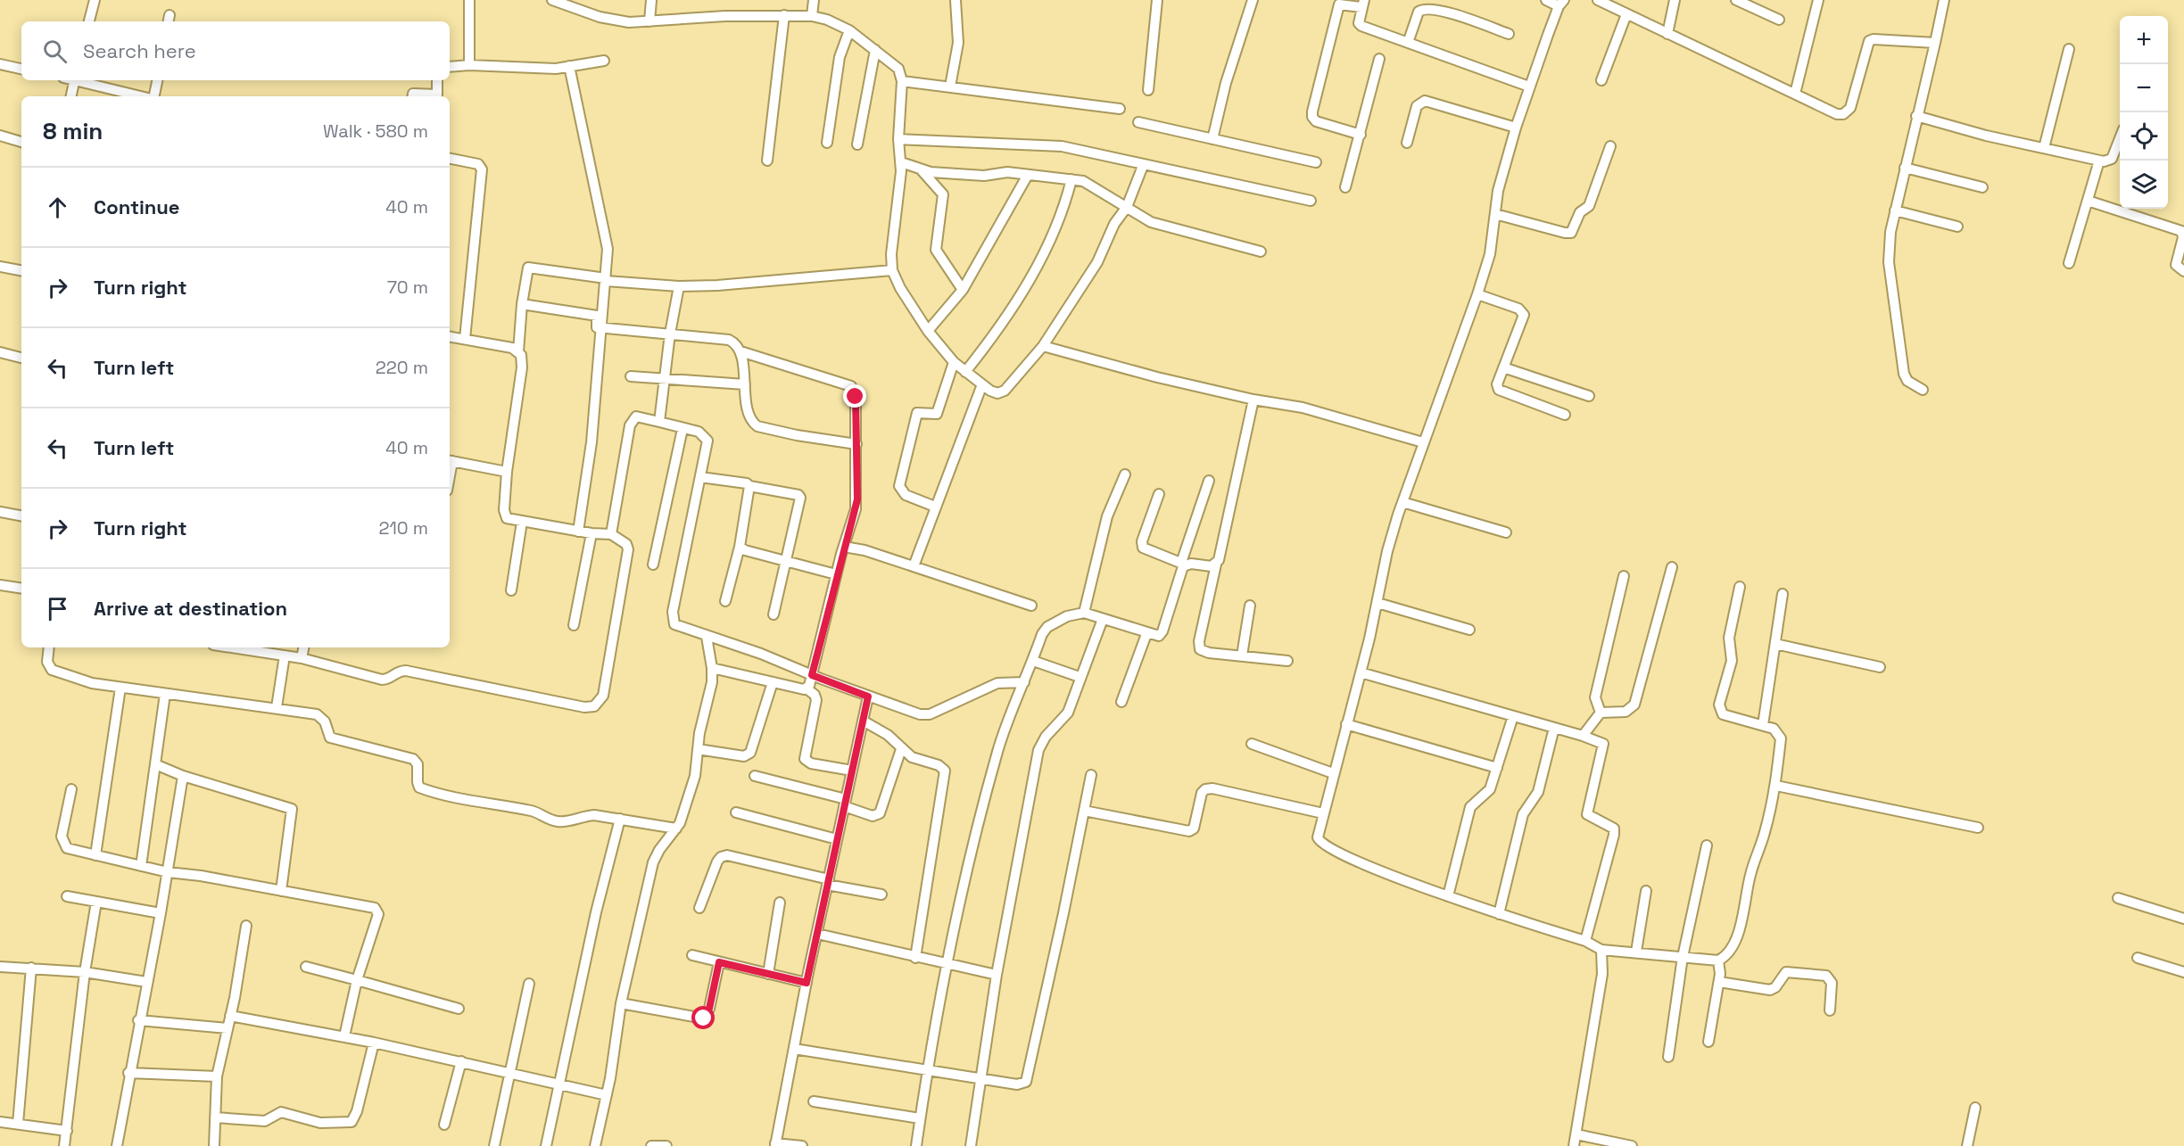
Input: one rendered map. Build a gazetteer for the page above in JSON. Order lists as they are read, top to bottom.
{
  "page": {
    "map_buttons": ["+", "−"],
    "search": "Search here",
    "heading": ["8 min", "Walk · 580 m"],
    "list": [
      ["Continue", "40 m"],
      ["Turn right", "70 m"],
      ["Turn left", "220 m"],
      ["Turn left", "40 m"],
      ["Turn right", "210 m"],
      "Arrive at destination"
    ]
  }
}
